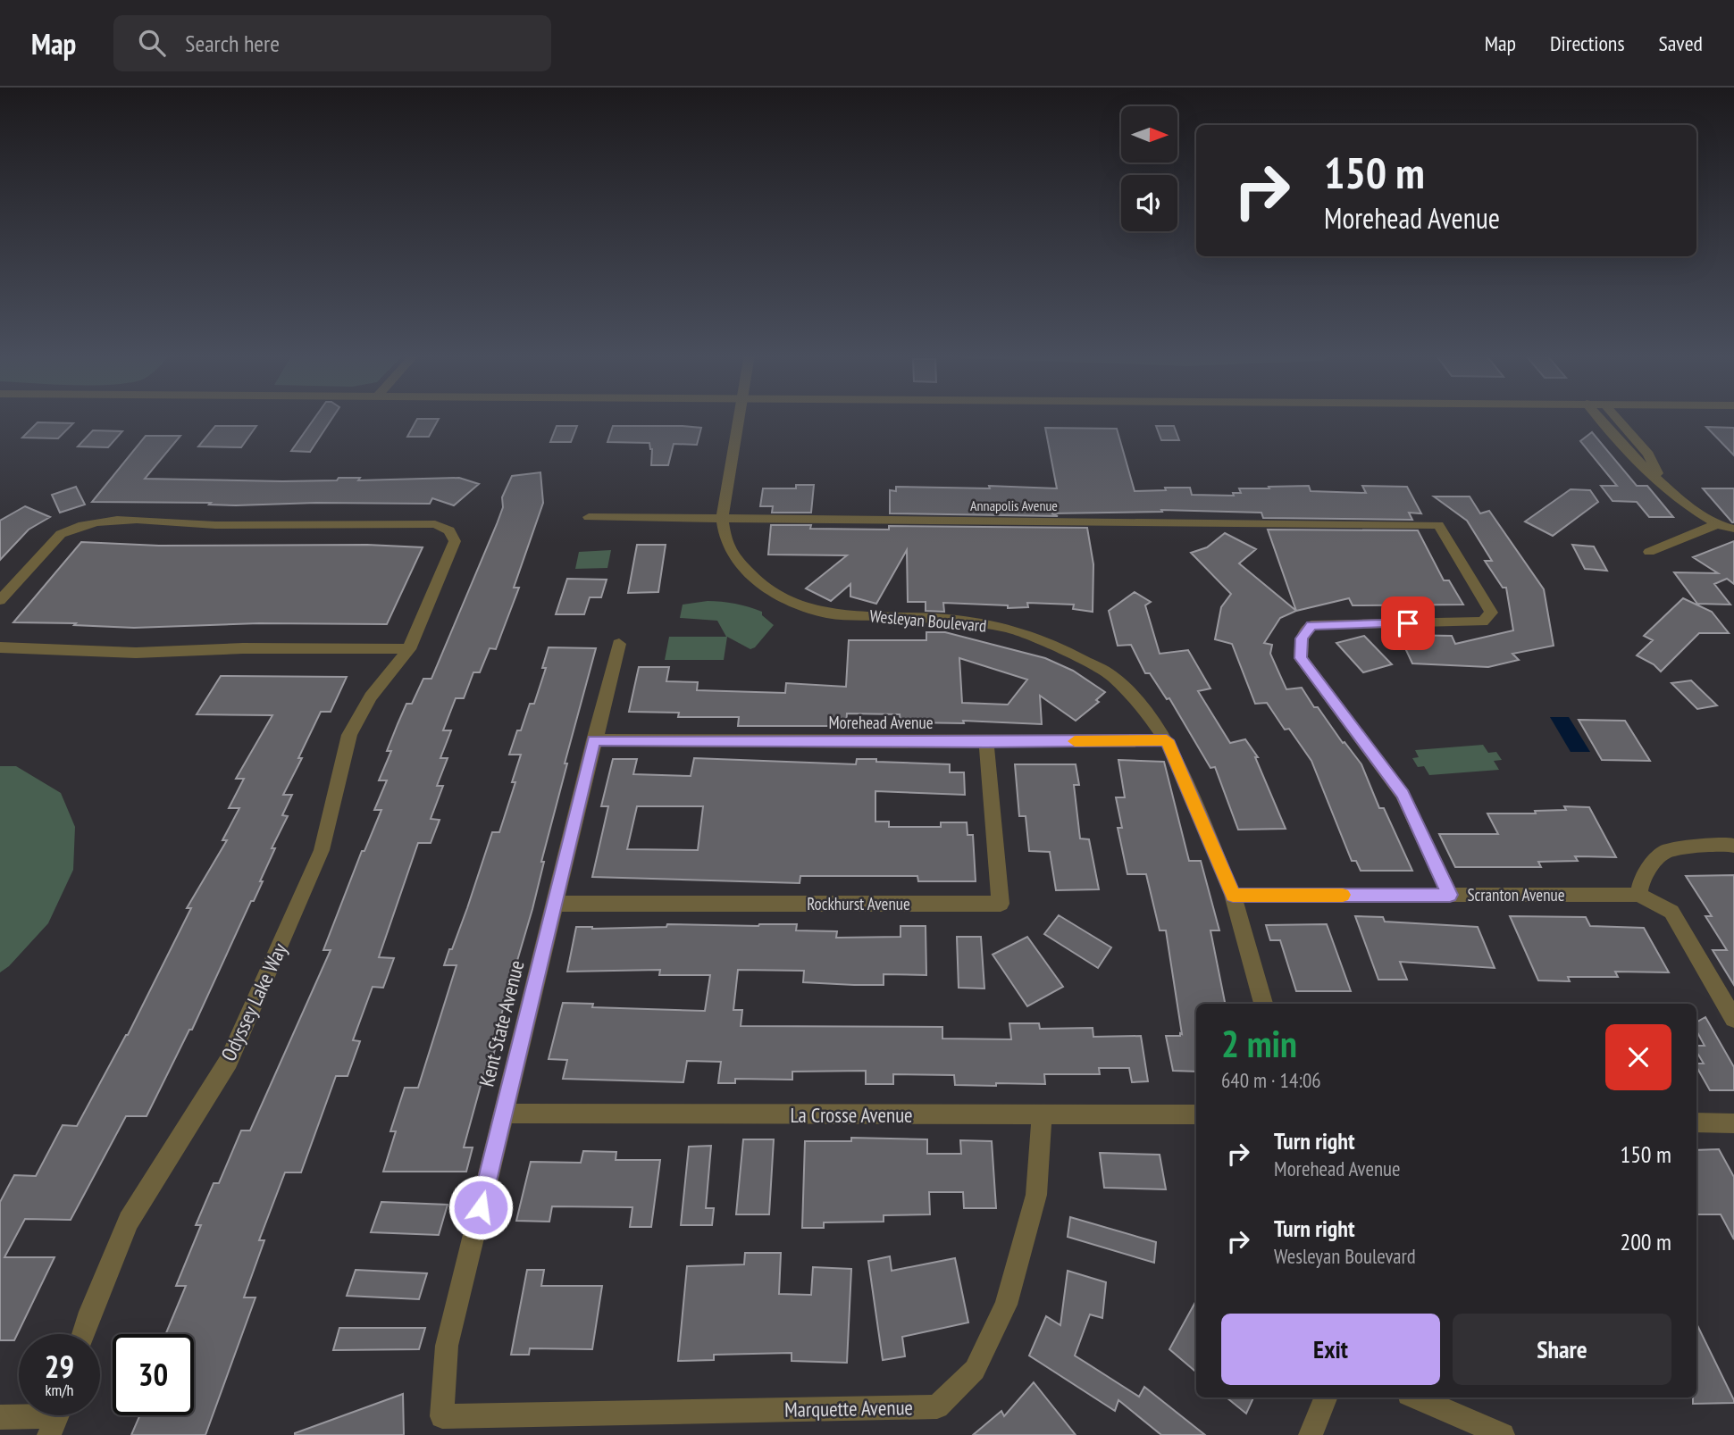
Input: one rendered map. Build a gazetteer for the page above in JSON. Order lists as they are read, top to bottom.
{
  "streets": {
    "street": [
      "Annapolis Avenue",
      "Wesleyan Boulevard",
      "Morehead Avenue",
      "Scranton Avenue",
      "Rockhurst Avenue",
      "Odyssey Lake Way",
      "Kent State Avenue",
      "La Crosse Avenue",
      "Marquette Avenue"
    ]
  },
  "crossings": [
    ["Annapolis Avenue", "Wesleyan Boulevard"],
    ["Annapolis Avenue", "Scranton Avenue"],
    ["Wesleyan Boulevard", "Morehead Avenue"],
    ["Wesleyan Boulevard", "Scranton Avenue"],
    ["Morehead Avenue", "Rockhurst Avenue"],
    ["Morehead Avenue", "Kent State Avenue"],
    ["Rockhurst Avenue", "Kent State Avenue"],
    ["Kent State Avenue", "La Crosse Avenue"],
    ["Kent State Avenue", "Marquette Avenue"],
    ["La Crosse Avenue", "Marquette Avenue"]
  ],
  "north": "right",
  "page": {
    "header": "Map",
    "search": "Search here",
    "nav": ["Map", "Directions", "Saved"],
    "turn": ["150 m", "Morehead Avenue"],
    "heading": ["2 min", "640 m · 14:06"],
    "list": [
      {
        "name": "Turn right",
        "note": "Morehead Avenue",
        "value": "150 m"
      },
      {
        "name": "Turn right",
        "note": "Wesleyan Boulevard",
        "value": "200 m"
      }
    ],
    "buttons": ["Exit", "Share"],
    "speed": "29 km/h",
    "limit": "30"
  }
}
